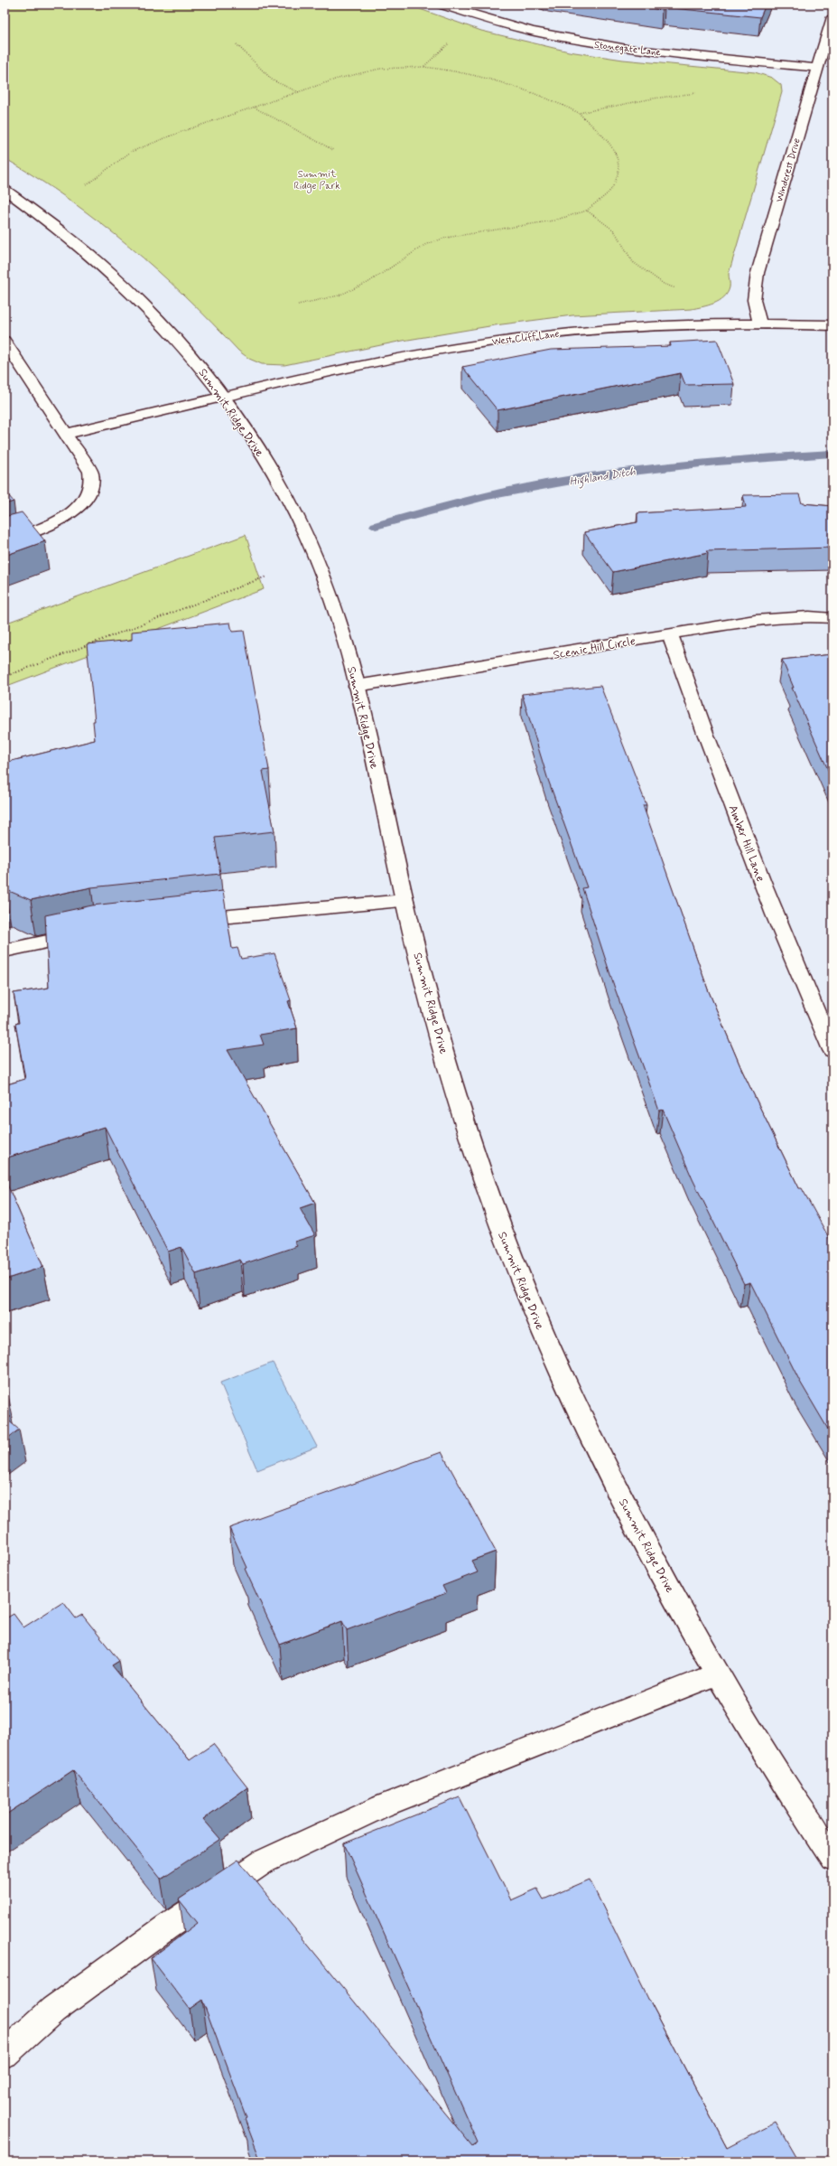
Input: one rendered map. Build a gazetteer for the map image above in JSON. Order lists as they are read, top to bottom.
{
  "streets": {
    "street": [
      "Stonegate Lane",
      "Windcrest Drive",
      "West Cliff Lane",
      "Summit Ridge Drive",
      "Scenic Hill Circle",
      "Amber Hill Lane"
    ]
  },
  "crossings": [
    ["Stonegate Lane", "Windcrest Drive"],
    ["Windcrest Drive", "West Cliff Lane"],
    ["West Cliff Lane", "Summit Ridge Drive"],
    ["Summit Ridge Drive", "Scenic Hill Circle"],
    ["Scenic Hill Circle", "Amber Hill Lane"]
  ],
  "water": ["Highland Ditch"],
  "parks": ["Summit Ridge Park"]
}
